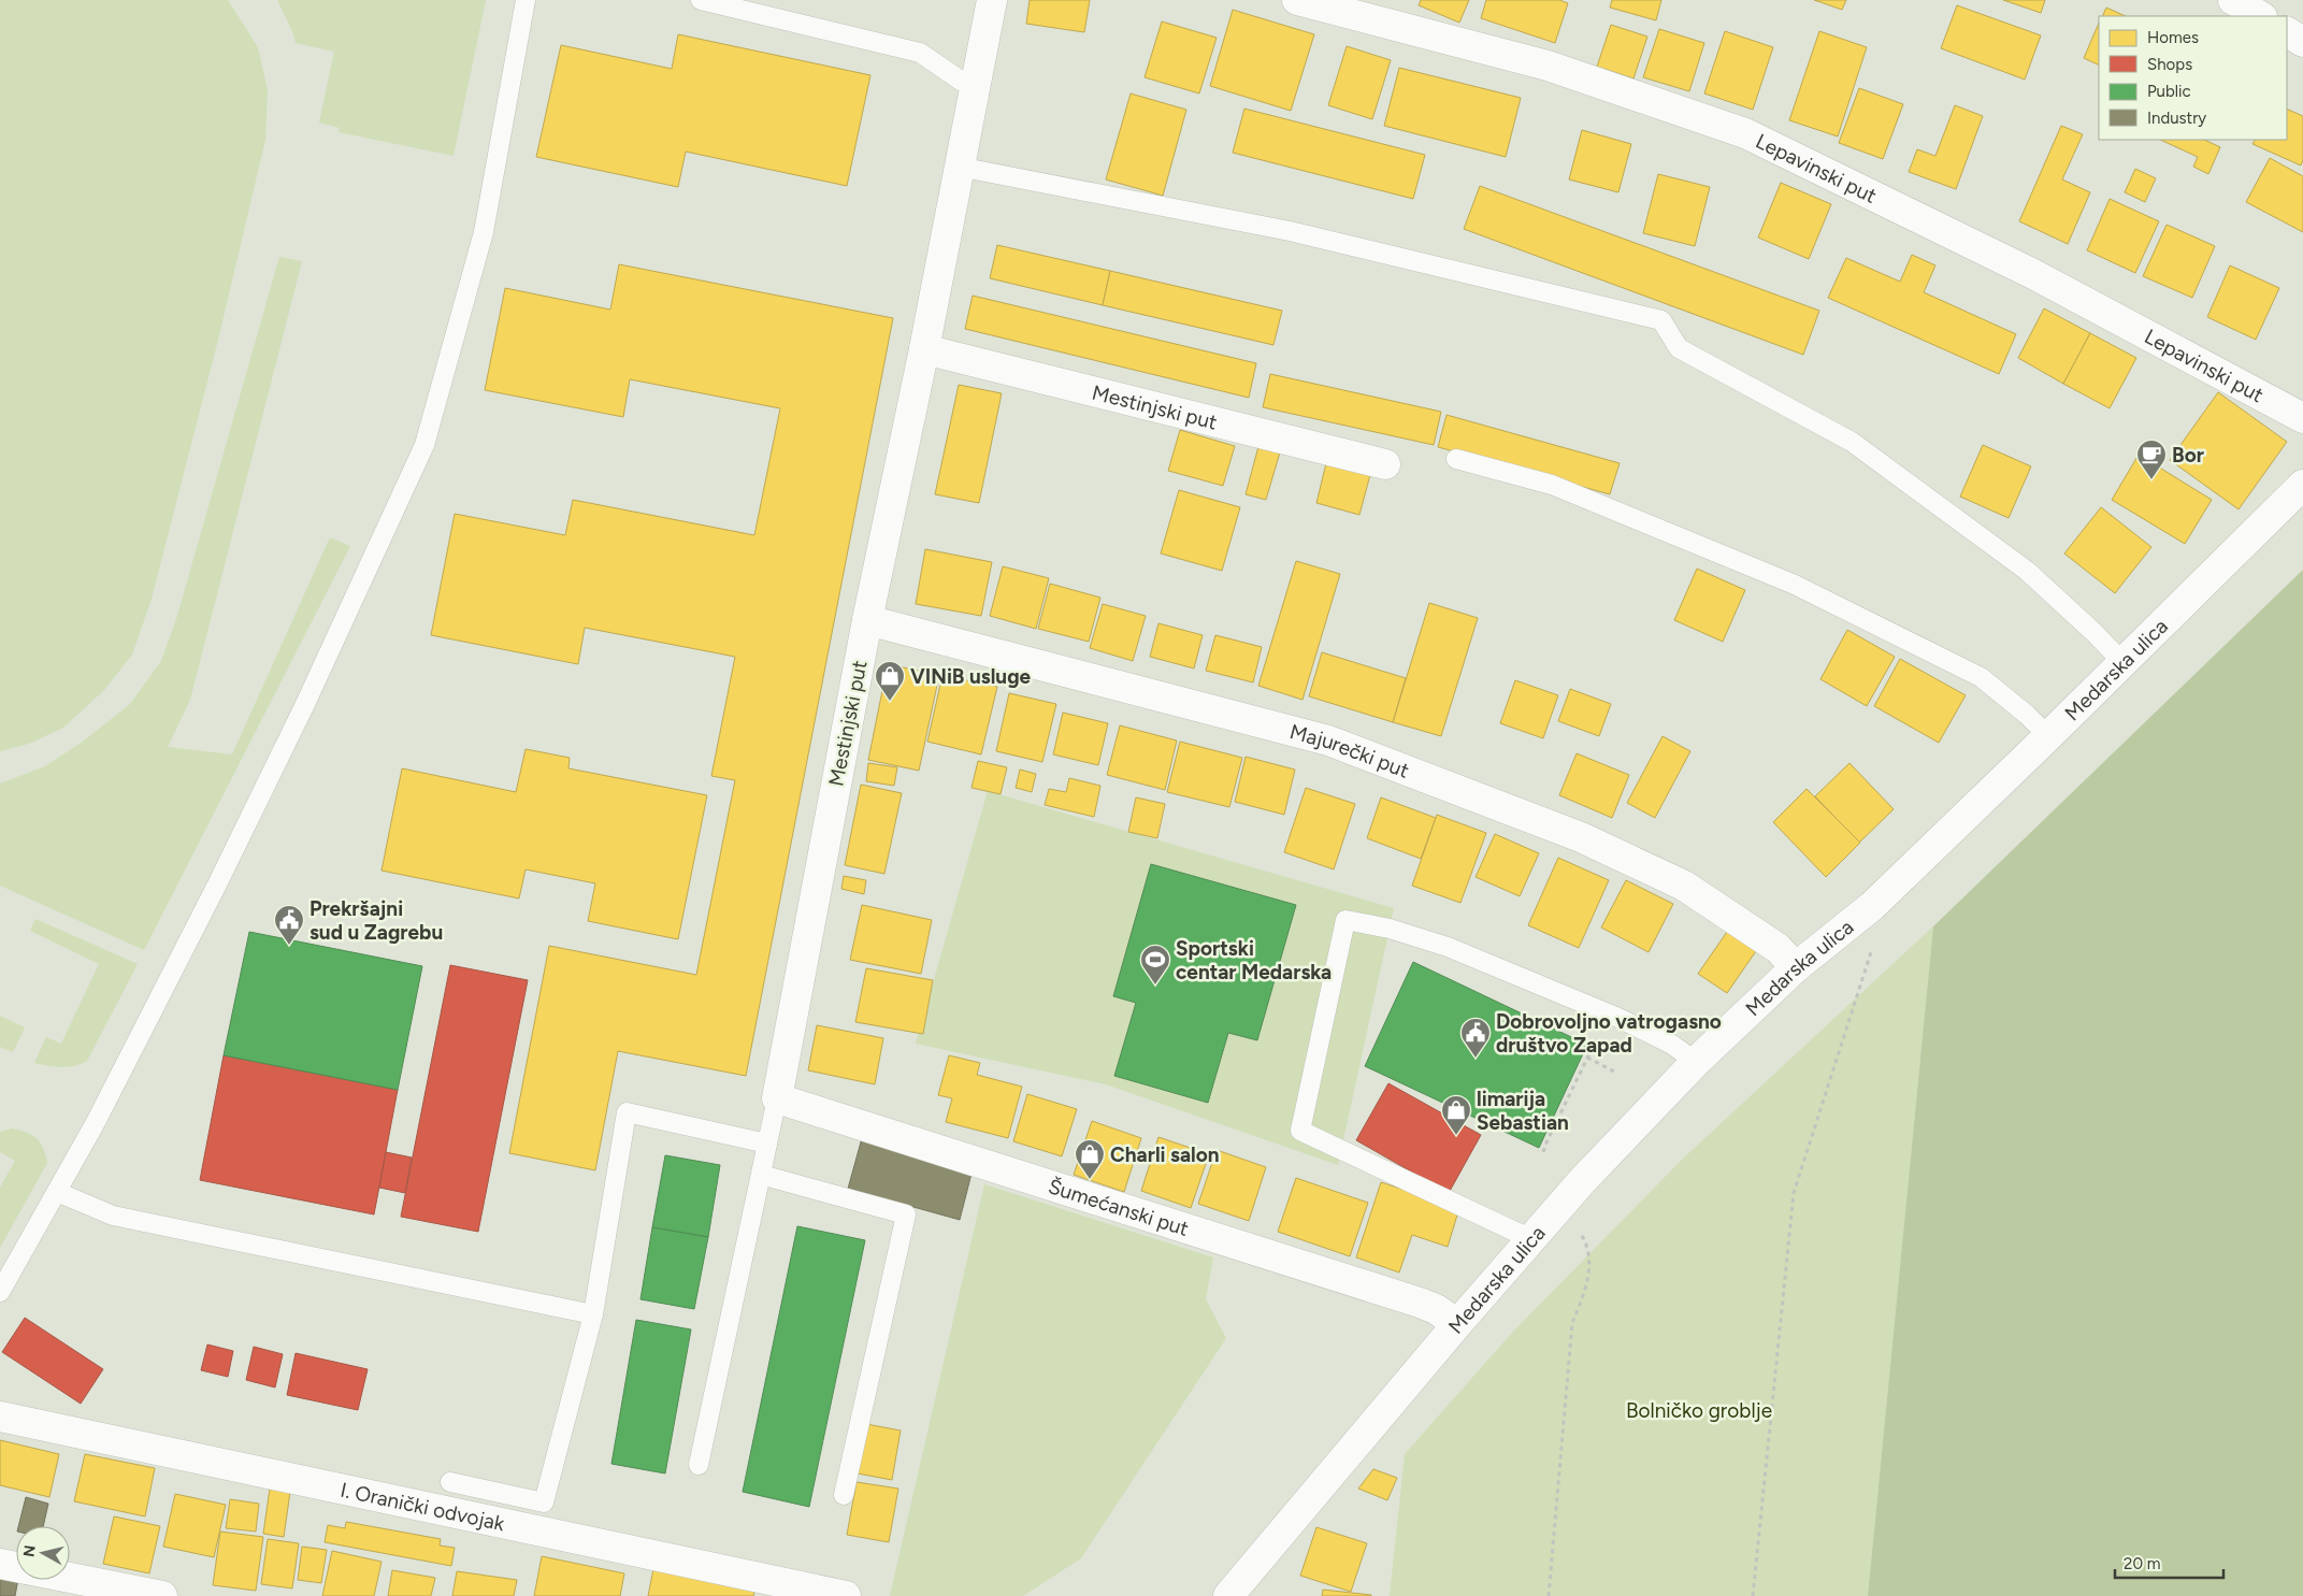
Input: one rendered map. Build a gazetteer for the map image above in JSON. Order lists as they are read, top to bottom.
{
  "streets": {
    "street": [
      "Lepavinski put",
      "Mestinjski put",
      "Medarska ulica",
      "Majurečki put",
      "Šumećanski put",
      "I. Oranički odvojak"
    ]
  },
  "crossings": [
    ["Mestinjski put", "Majurečki put"],
    ["Mestinjski put", "Šumećanski put"],
    ["Medarska ulica", "Majurečki put"],
    ["Medarska ulica", "Šumećanski put"]
  ],
  "parks": ["Bolničko groblje"],
  "places": {
    "cafe": ["Bor"],
    "shop": ["VINiB usluge", "limarija Sebastian", "Charli salon"],
    "public building": ["Prekršajni sud u Zagrebu", "Dobrovoljno vatrogasno društvo Zapad"],
    "sports": ["Sportski centar Medarska"]
  },
  "legend": [
    "Homes",
    "Shops",
    "Public",
    "Industry"
  ],
  "scale_bar": "20 m",
  "north": "left"
}
